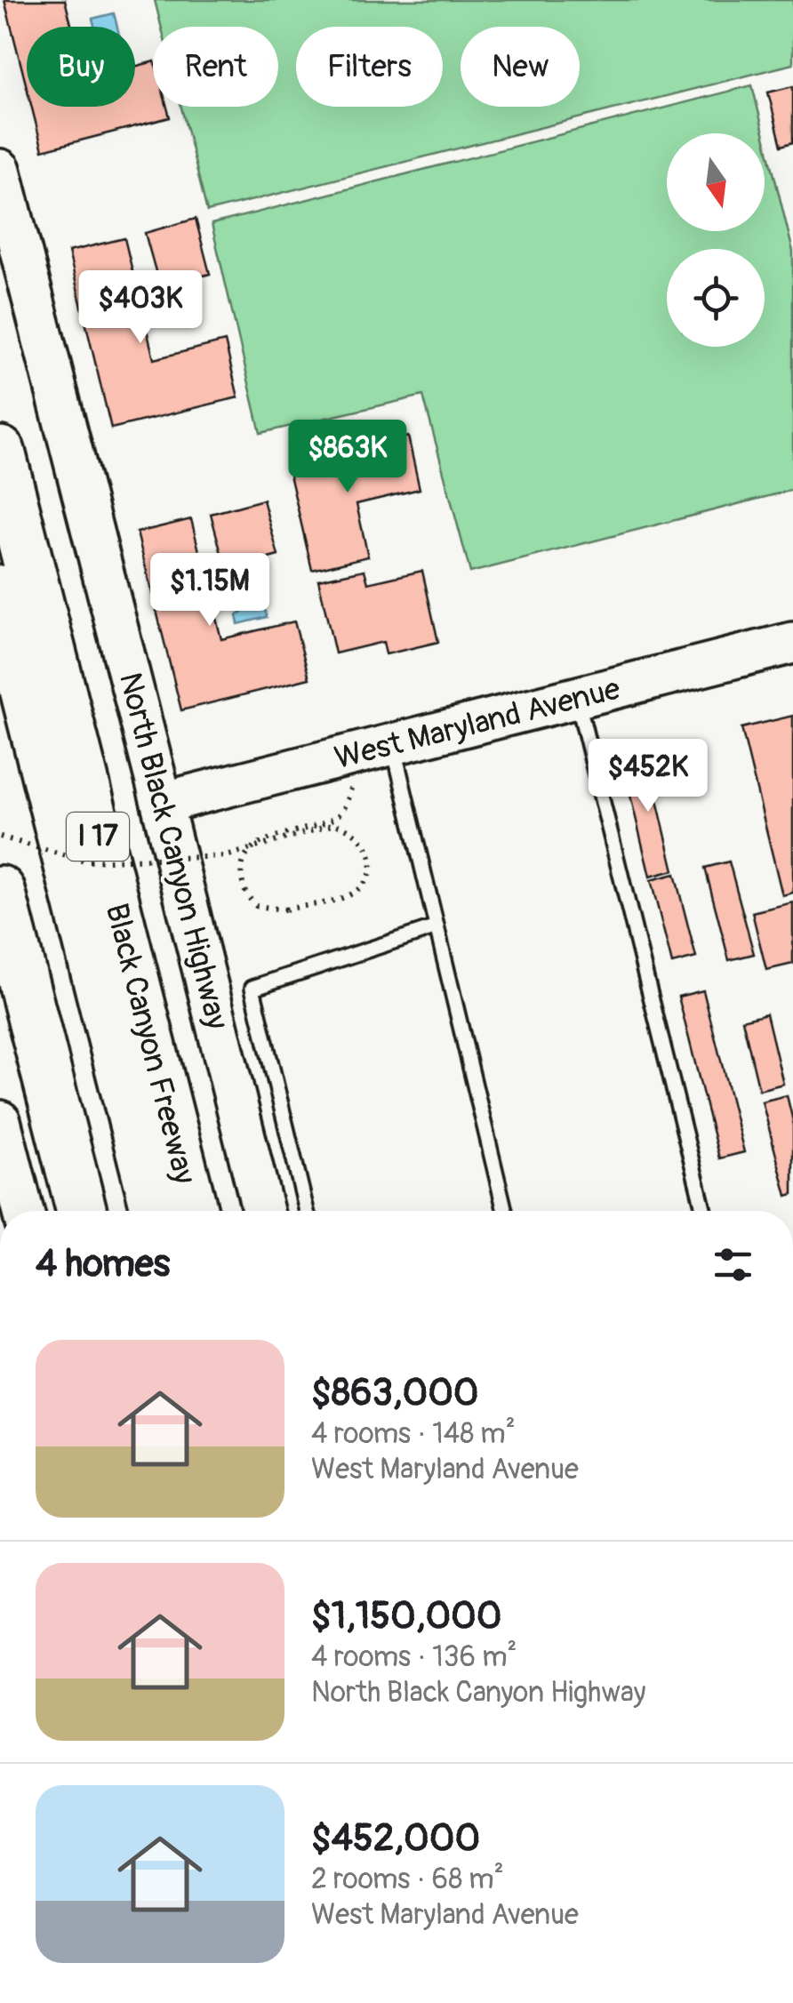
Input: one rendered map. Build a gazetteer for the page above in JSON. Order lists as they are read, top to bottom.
{
  "streets": {
    "highway": ["I 17", "Black Canyon Freeway"],
    "main road": ["West Maryland Avenue", "North Black Canyon Highway"]
  },
  "crossings": [
    ["West Maryland Avenue", "North Black Canyon Highway"]
  ],
  "north": "bottom",
  "page": {
    "chip": [
      "Buy",
      "Rent",
      "Filters",
      "New"
    ],
    "price": [
      "$403K",
      "$863K",
      "$1.15M",
      "$452K"
    ],
    "heading": "4 homes",
    "list": [
      {
        "name": "$863,000",
        "note": "4 rooms · 148 m² · West Maryland Avenue"
      },
      {
        "name": "$1,150,000",
        "note": "4 rooms · 136 m² · North Black Canyon Highway"
      },
      {
        "name": "$452,000",
        "note": "2 rooms · 68 m² · West Maryland Avenue"
      }
    ]
  }
}
